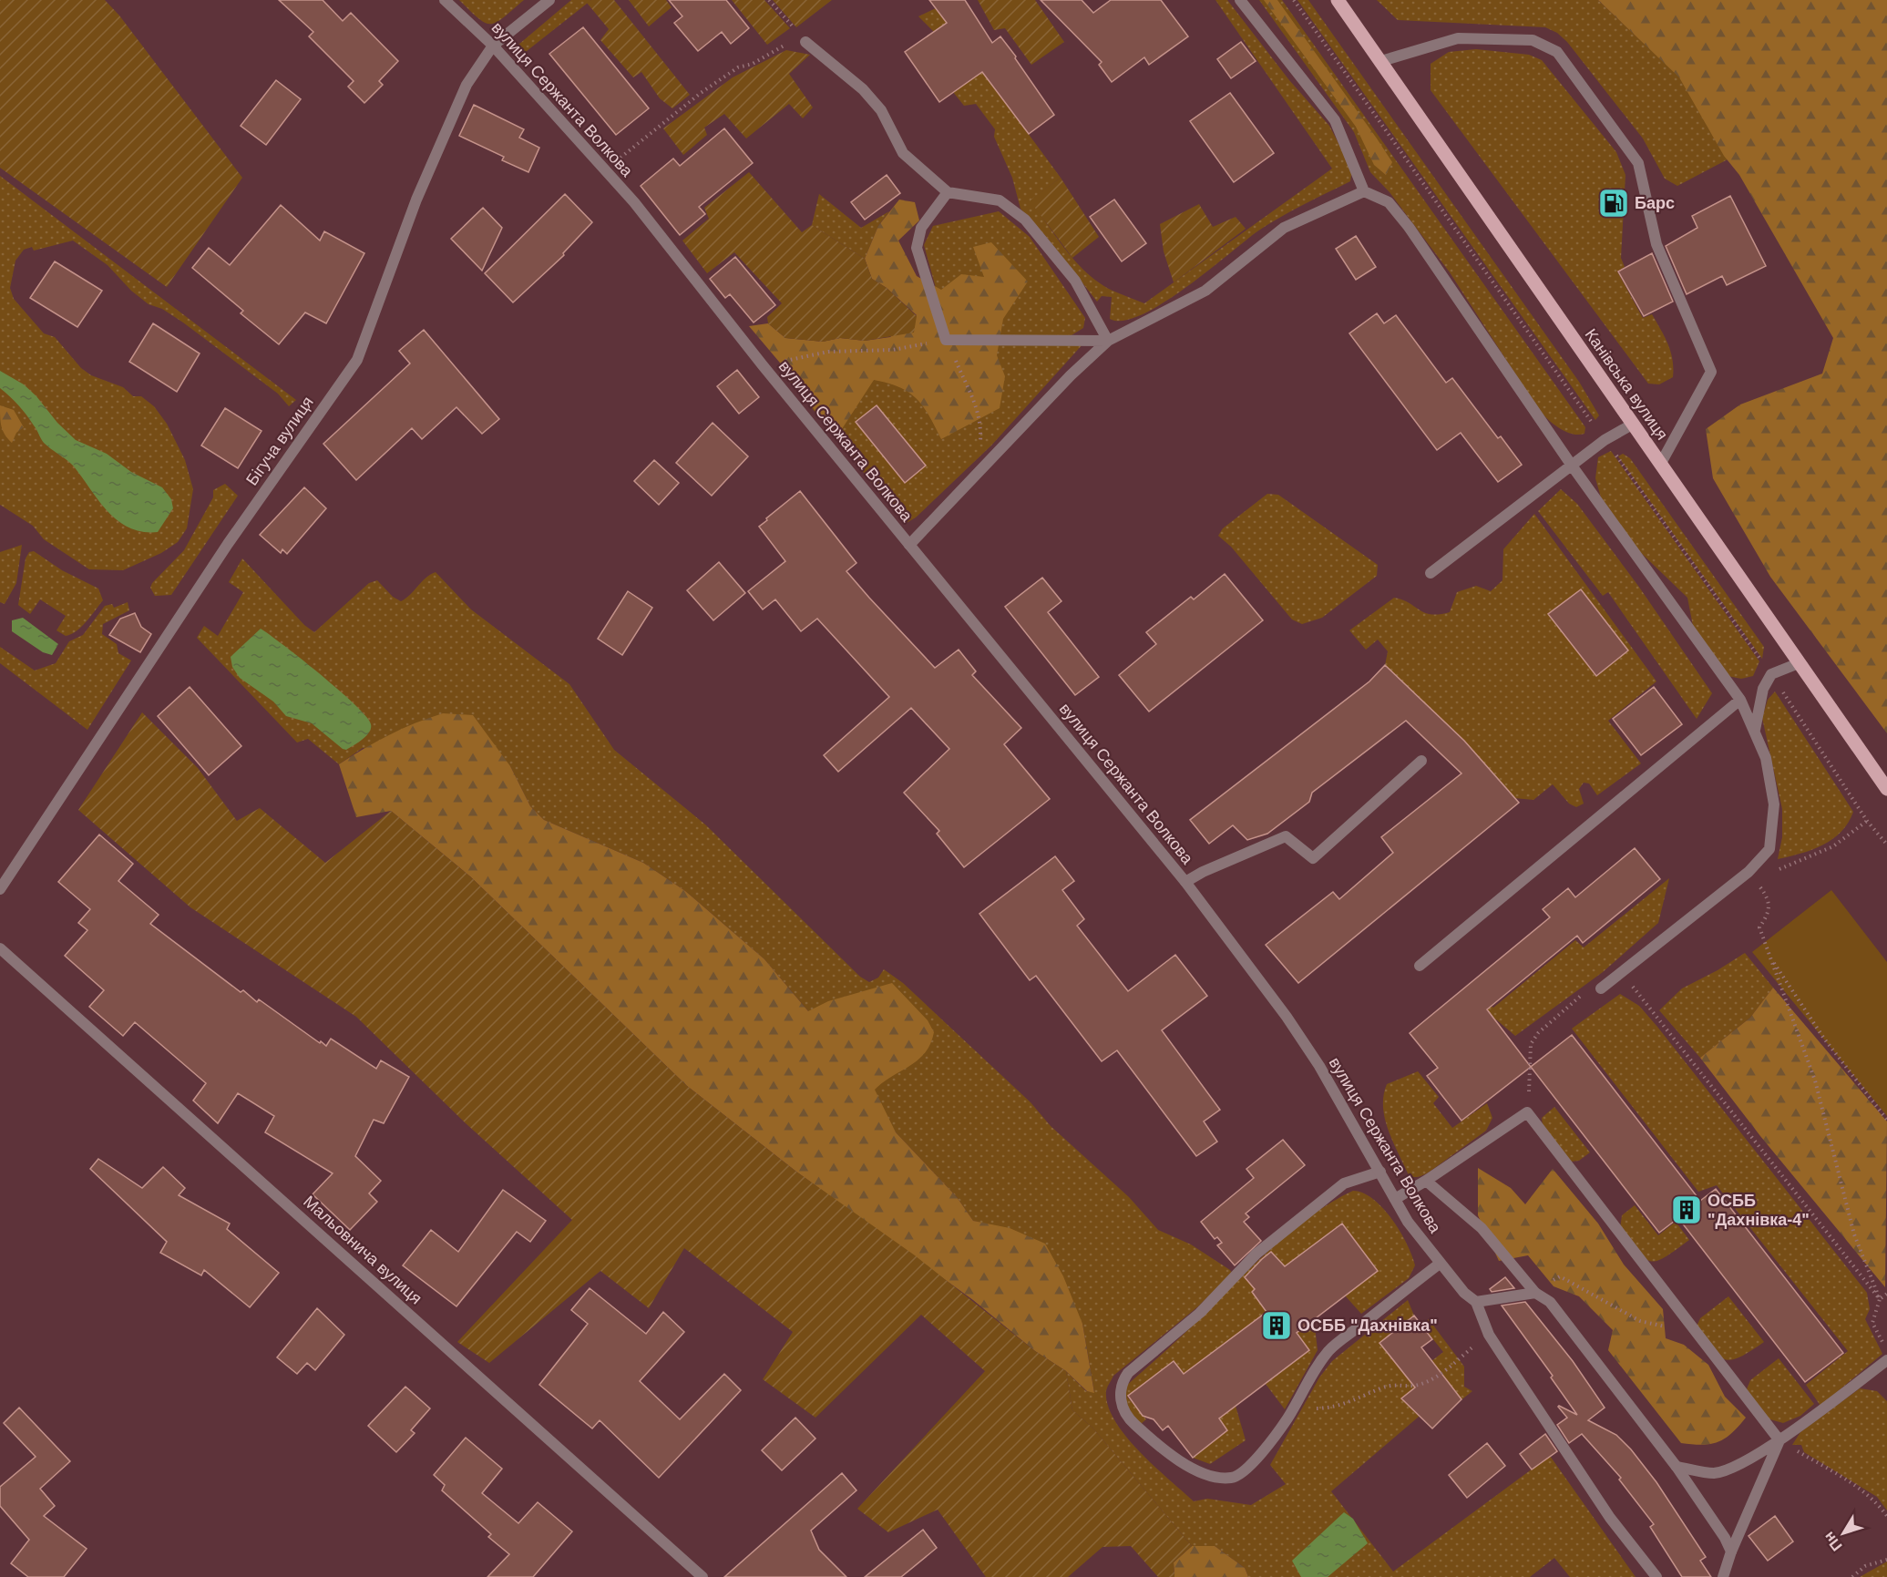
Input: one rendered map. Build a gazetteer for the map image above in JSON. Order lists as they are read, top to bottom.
{
  "streets": {
    "main road": ["Канівська вулиця"],
    "street": ["вулиця Сержанта Волкова", "Бігуча вулиця", "Мальовнича вулиця"]
  },
  "crossings": [
    ["вулиця Сержанта Волкова", "Бігуча вулиця"]
  ],
  "places": {
    "fuel station": ["Барс"],
    "building": ["ОСББ \"Дахнівка-4\"", "ОСББ \"Дахнівка\""]
  },
  "north": "bottom left"
}
